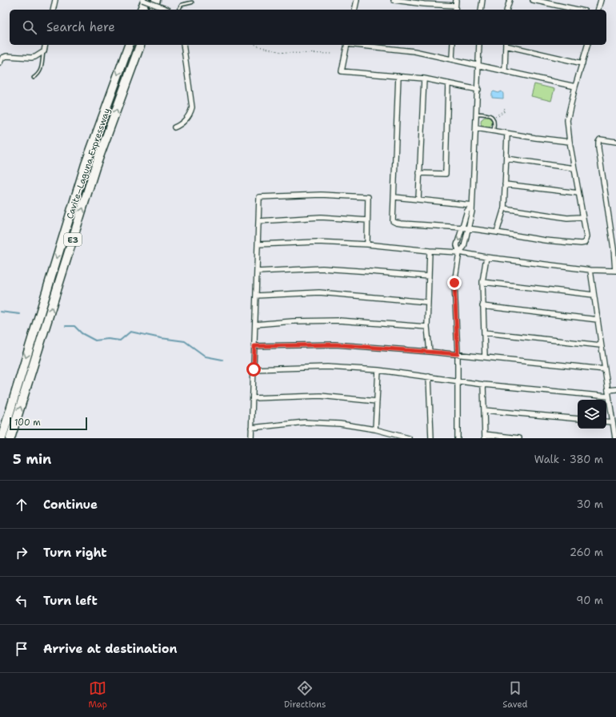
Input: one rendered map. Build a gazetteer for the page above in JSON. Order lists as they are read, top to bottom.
{
  "streets": {
    "highway": ["Cavite–Laguna Expressway", "E3"]
  },
  "scale_bar": "100 m",
  "page": {
    "search": "Search here",
    "scale": "100 m",
    "heading": ["5 min", "Walk · 380 m"],
    "list": [
      ["Continue", "30 m"],
      ["Turn right", "260 m"],
      ["Turn left", "90 m"],
      "Arrive at destination"
    ],
    "nav": ["Map", "Directions", "Saved"]
  }
}
